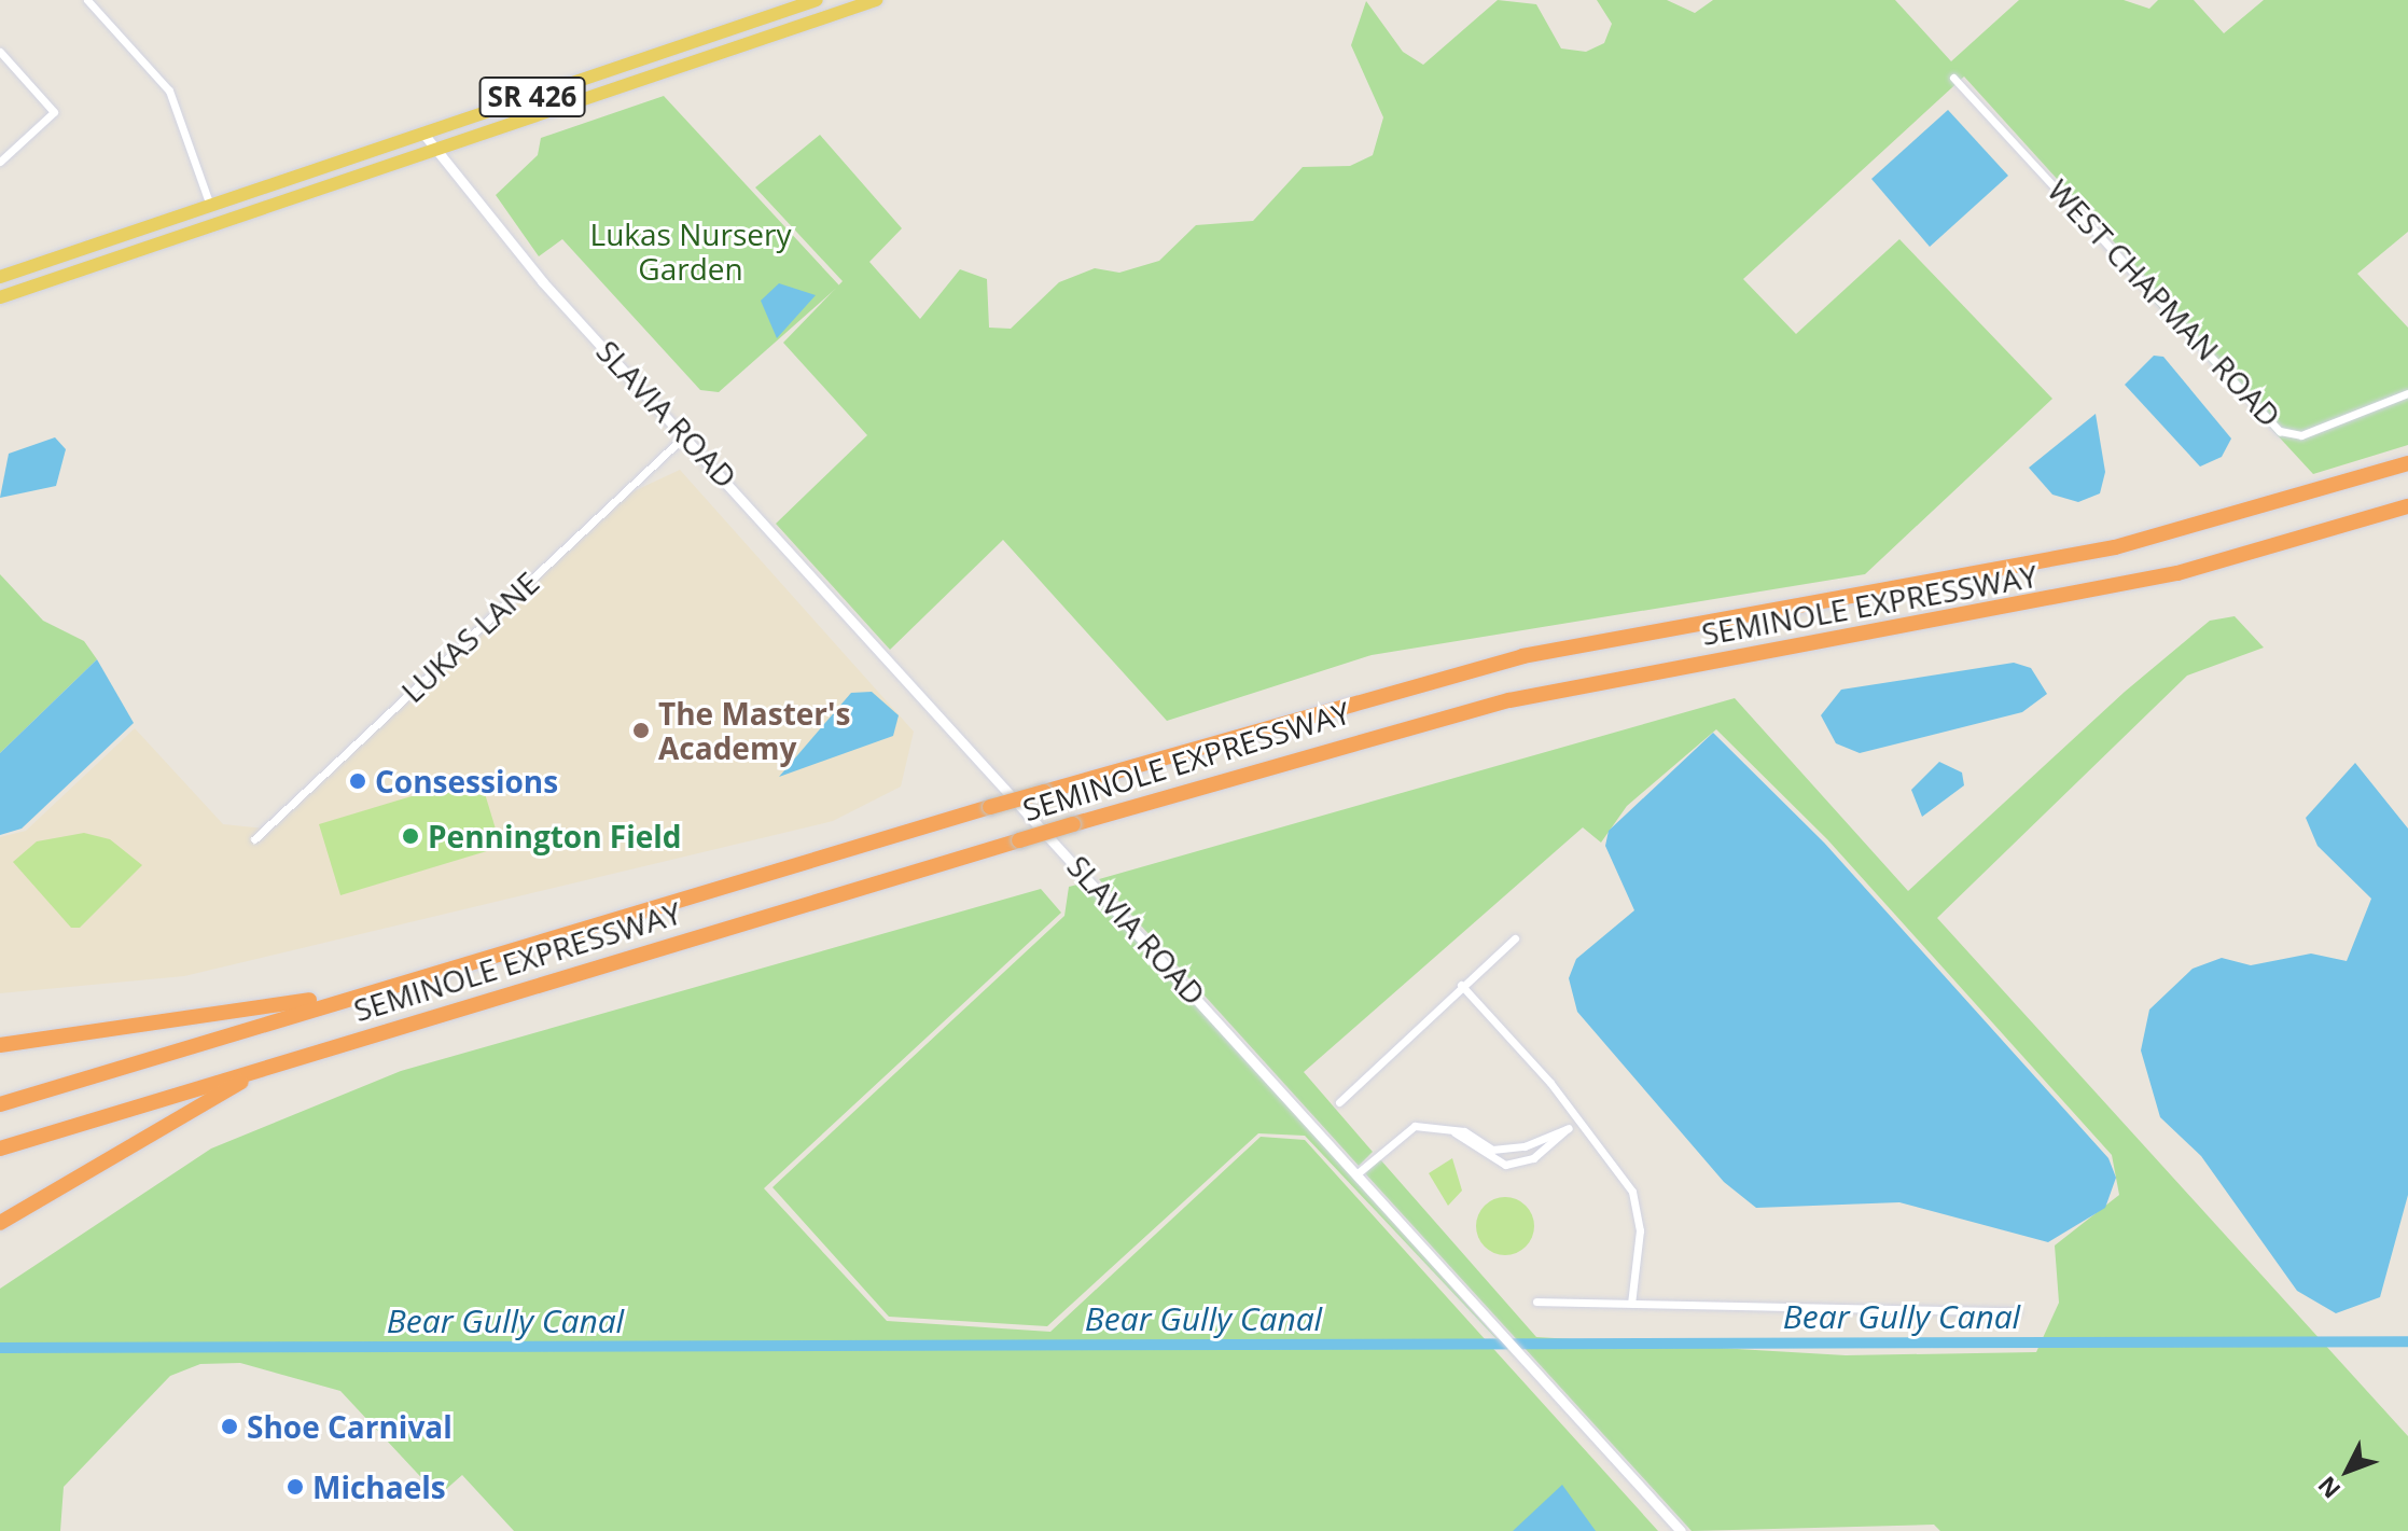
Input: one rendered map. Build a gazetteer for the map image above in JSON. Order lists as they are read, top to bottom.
{
  "streets": {
    "highway": ["SEMINOLE EXPRESSWAY"],
    "main road": ["SR 426"],
    "street": ["WEST CHAPMAN ROAD", "SLAVIA ROAD", "LUKAS LANE"]
  },
  "crossings": [
    ["SR 426", "SLAVIA ROAD"],
    ["SLAVIA ROAD", "LUKAS LANE"]
  ],
  "water": ["Bear Gully Canal"],
  "parks": ["Lukas Nursery Garden"],
  "places": [
    "The Master's Academy",
    "Consessions",
    "Pennington Field",
    "Shoe Carnival",
    "Michaels"
  ],
  "north": "bottom left"
}
